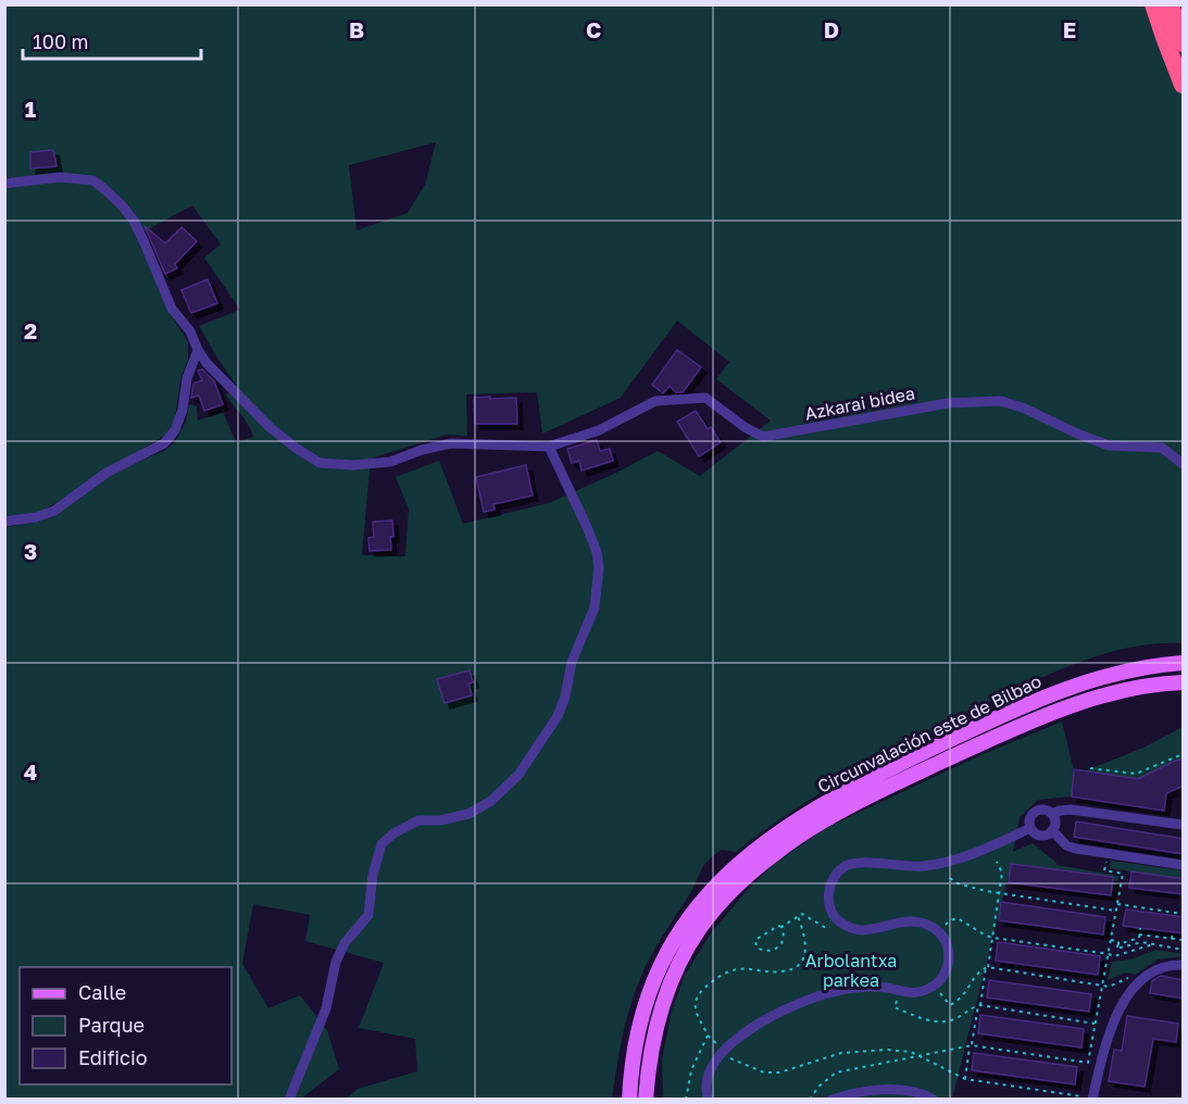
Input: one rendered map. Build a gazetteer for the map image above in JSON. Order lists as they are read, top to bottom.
{
  "streets": {
    "main road": ["Circunvalación este de Bilbao"],
    "street": ["Azkarai bidea"]
  },
  "parks": ["Arbolantxa parkea"],
  "legend": ["Calle", "Parque", "Edificio"],
  "scale_bar": "100 m",
  "grid": {
    "columns": [
      "B",
      "C",
      "D",
      "E"
    ],
    "rows": [
      "1",
      "2",
      "3",
      "4"
    ]
  }
}
